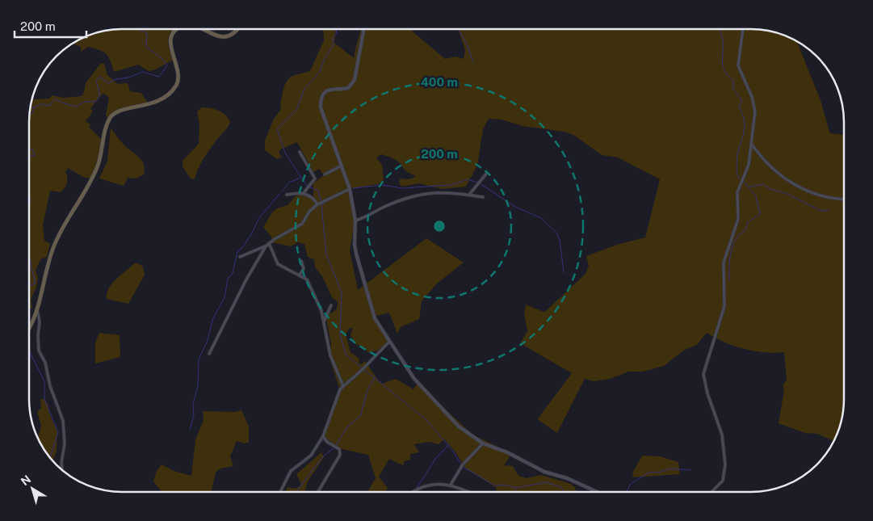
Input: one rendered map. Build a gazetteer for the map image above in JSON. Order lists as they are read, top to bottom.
{
  "scale_bar": "200 m",
  "north": "top left",
  "rings": ["400 m", "200 m"]
}
